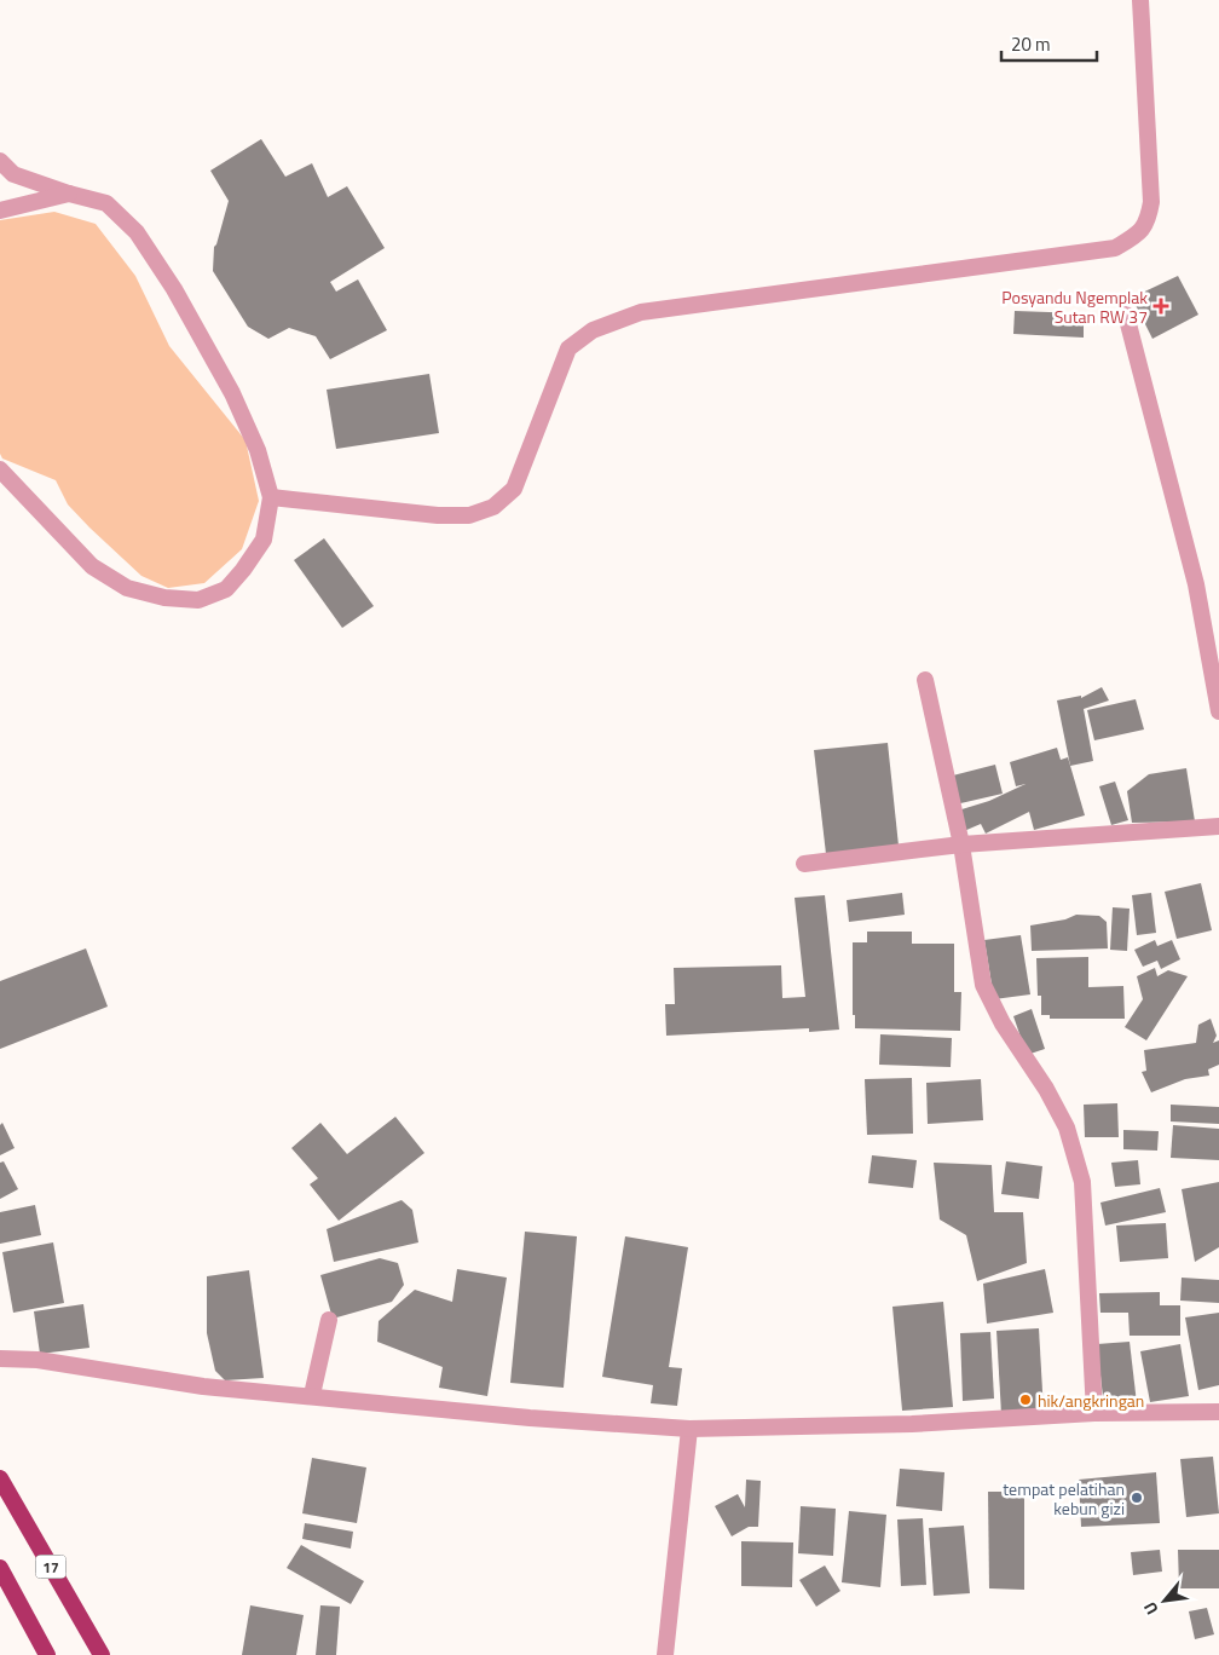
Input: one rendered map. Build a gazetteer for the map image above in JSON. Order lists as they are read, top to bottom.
{
  "streets": {
    "highway": ["17"]
  },
  "places": {
    "health": ["Posyandu Ngemplak Sutan RW 37"],
    "other": ["hik/angkringan", "tempat pelatihan kebun gizi"]
  },
  "scale_bar": "20 m",
  "north": "bottom left"
}
